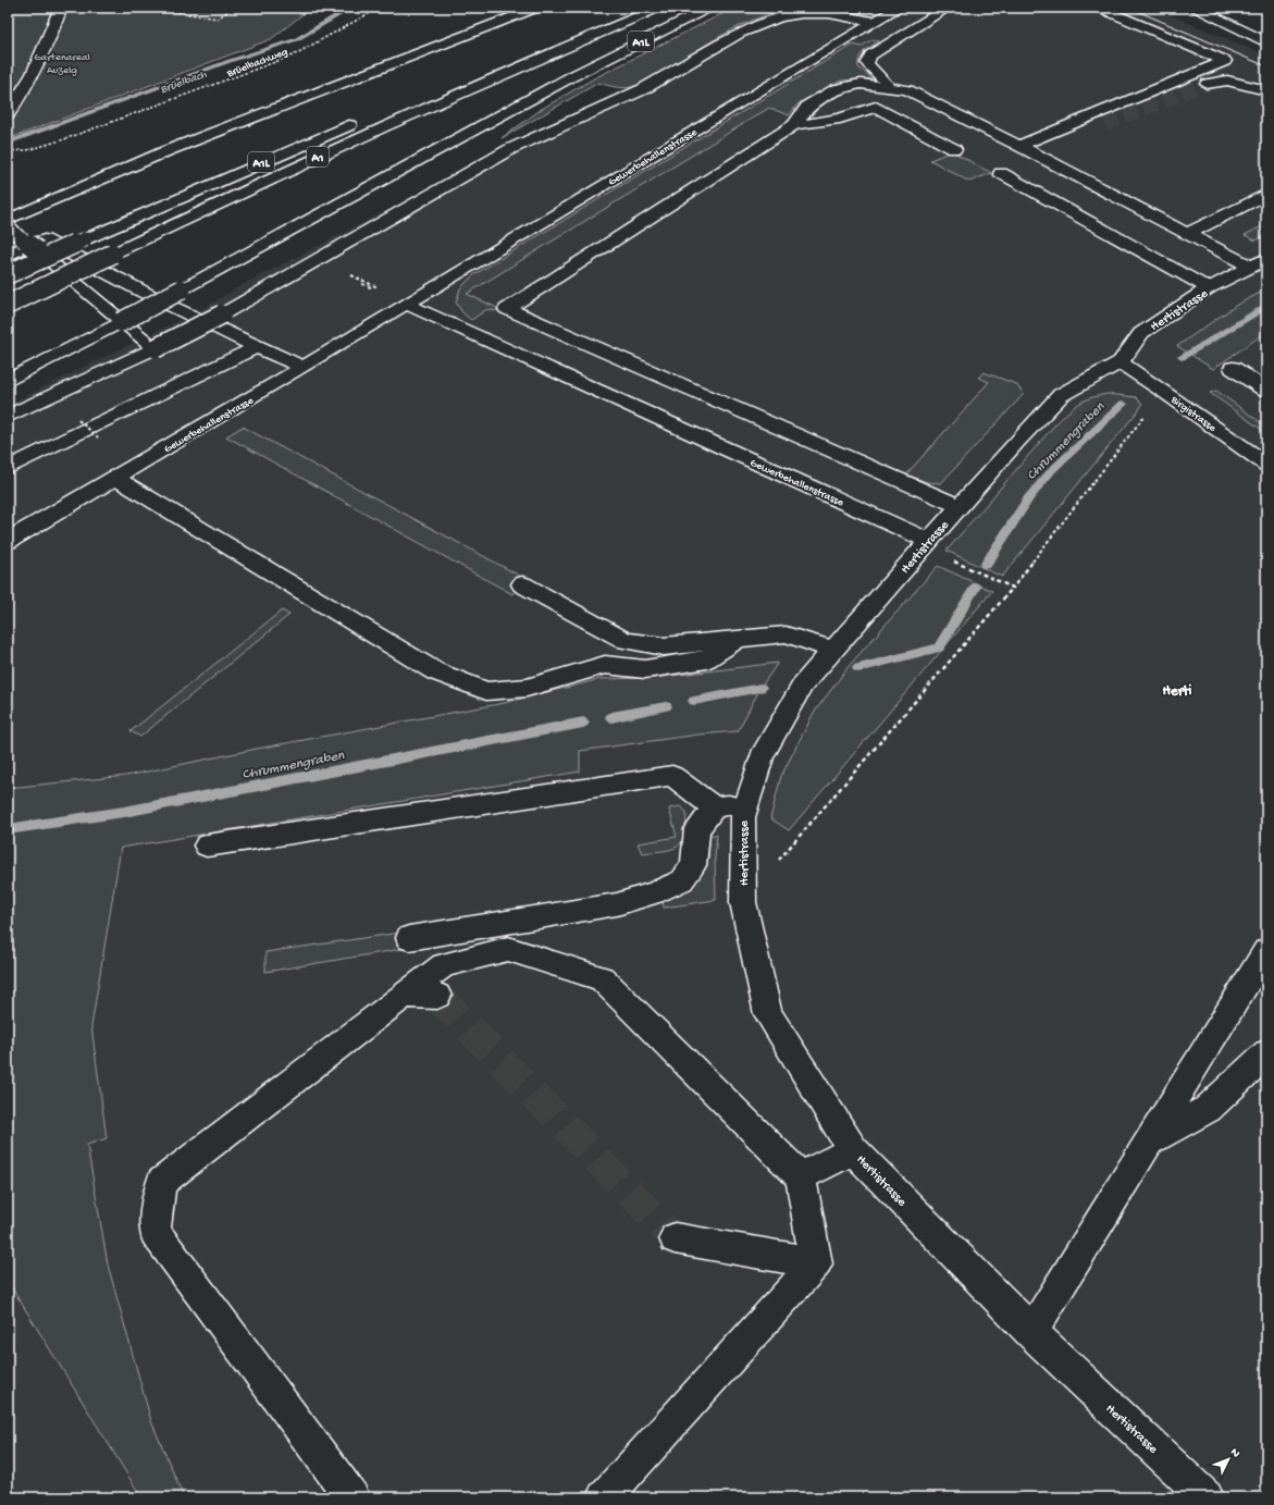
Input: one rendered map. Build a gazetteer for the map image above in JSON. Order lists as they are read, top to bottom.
{
  "streets": {
    "main road": [
      "A1L",
      "Gewerbehallenstrasse",
      "A1",
      "Hertistrasse",
      "Birgistrasse"
    ],
    "path": ["Brüelbachweg"]
  },
  "crossings": [
    ["Gewerbehallenstrasse", "Hertistrasse"],
    ["Hertistrasse", "Birgistrasse"]
  ],
  "districts": ["Herti"],
  "water": ["Brüelbach", "Chrummengraben"],
  "parks": ["Gartenareal Auzelg"],
  "north": "top right"
}
